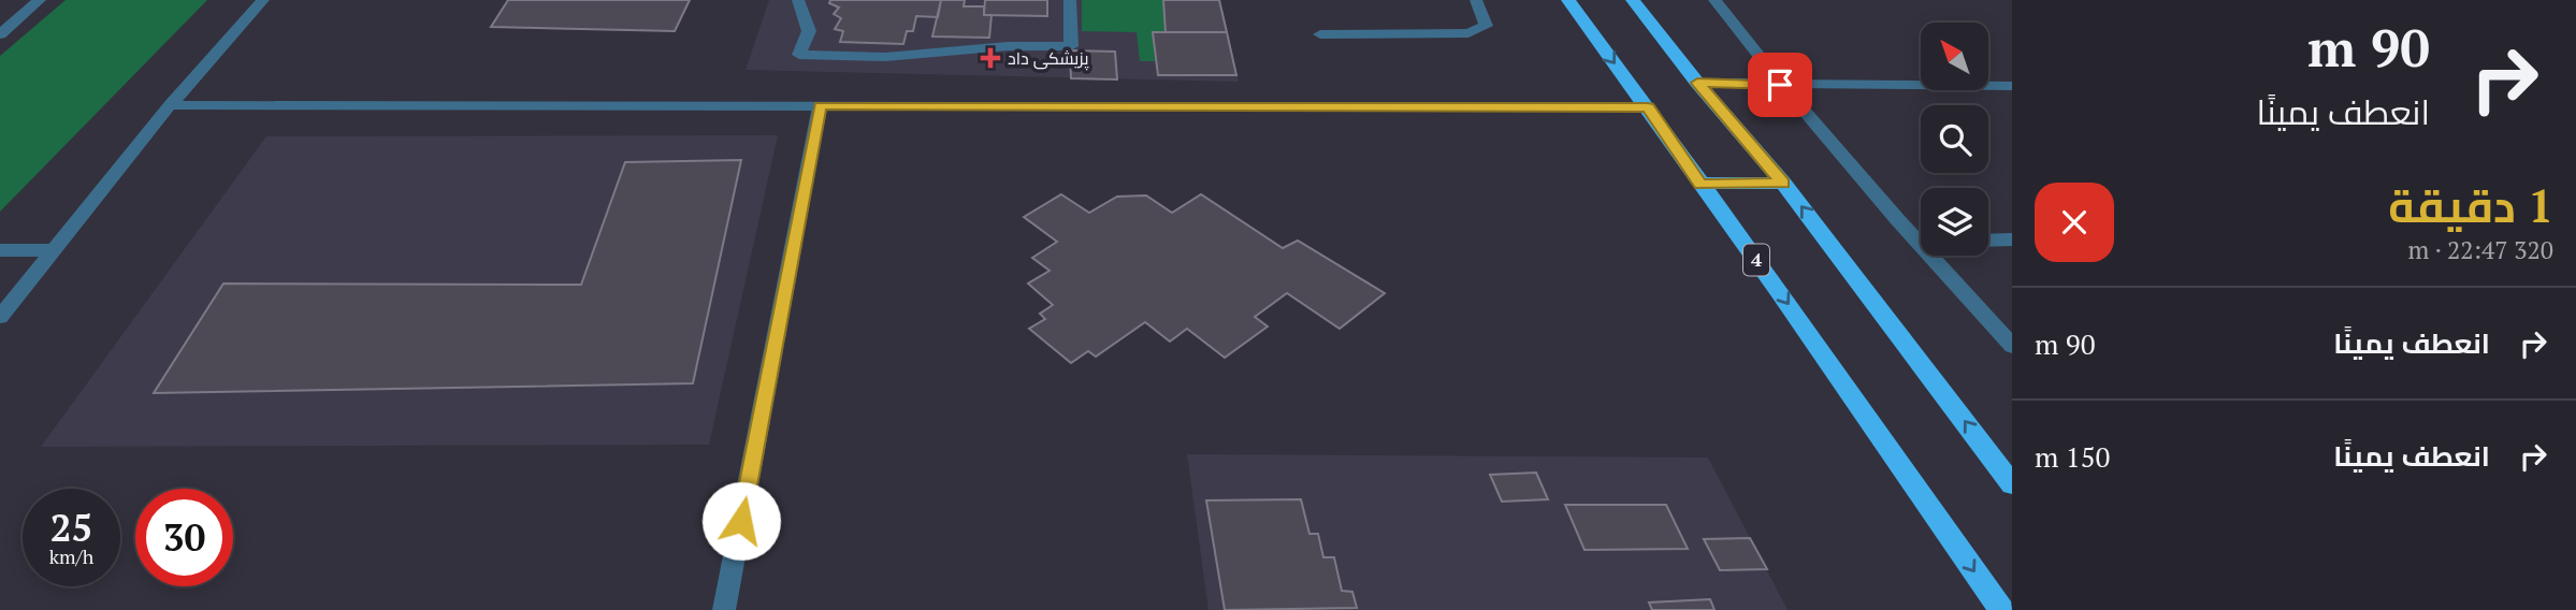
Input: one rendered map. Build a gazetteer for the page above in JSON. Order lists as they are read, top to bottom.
{
  "streets": {
    "highway": ["4"]
  },
  "places": {
    "health": ["پزیشکی داد"]
  },
  "north": "top left",
  "page": {
    "turn": ["90 m", "انعطف يمينًا"],
    "heading": ["1 دقيقة", "320 m · 22:47"],
    "list": [
      {
        "name": "انعطف يمينًا",
        "value": "90 m"
      },
      {
        "name": "انعطف يمينًا",
        "value": "150 m"
      }
    ],
    "speed": "25 km/h",
    "limit": "30"
  }
}
